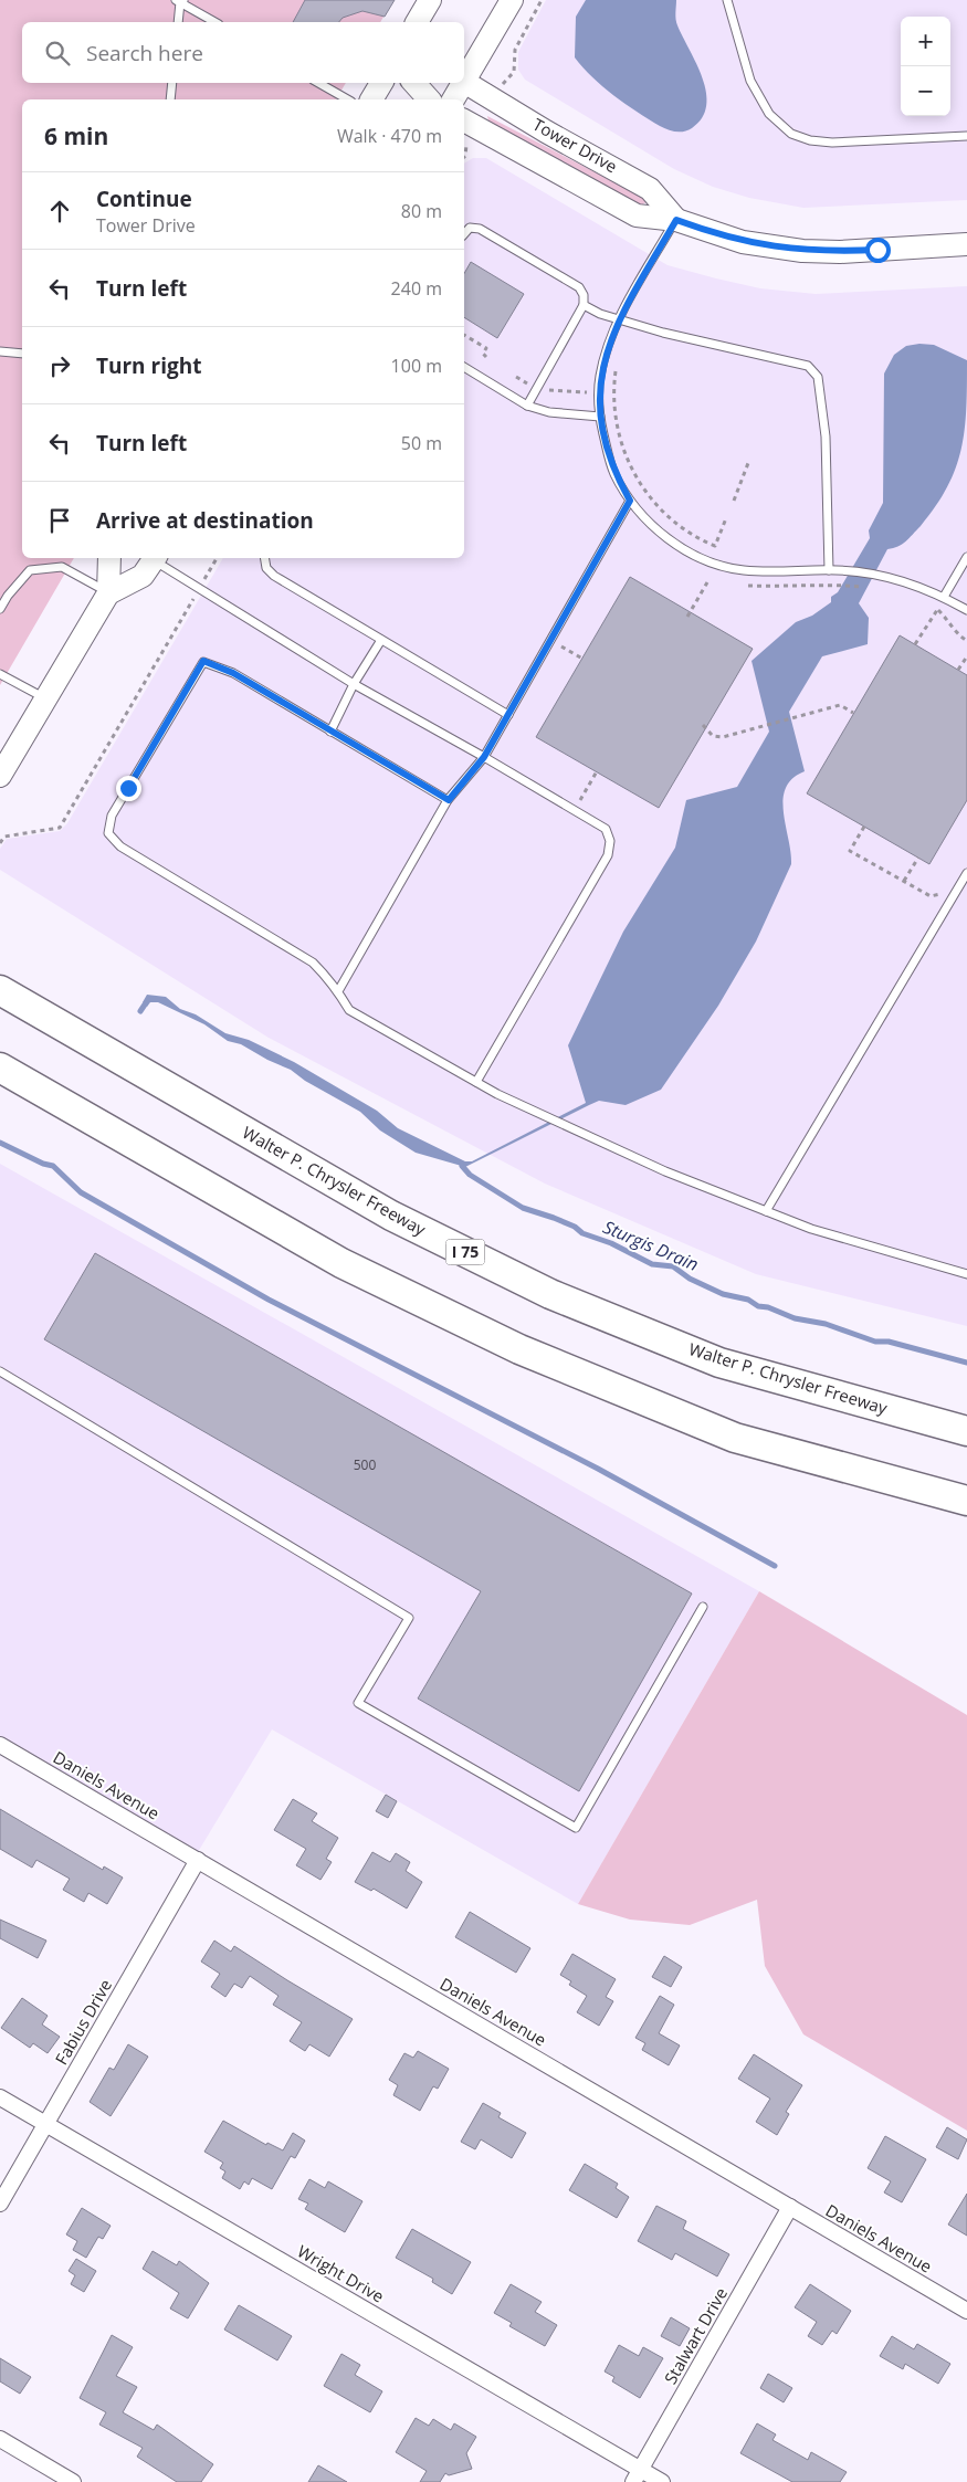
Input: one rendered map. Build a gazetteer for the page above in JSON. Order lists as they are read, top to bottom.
{
  "streets": {
    "highway": ["Walter P. Chrysler Freeway", "I 75"],
    "street": [
      "Tower Drive",
      "Daniels Avenue",
      "Fabius Drive",
      "Wright Drive",
      "Stalwart Drive"
    ]
  },
  "crossings": [
    ["Daniels Avenue", "Fabius Drive"],
    ["Daniels Avenue", "Stalwart Drive"],
    ["Fabius Drive", "Wright Drive"],
    ["Wright Drive", "Stalwart Drive"]
  ],
  "water": ["Sturgis Drain"],
  "house_numbers": ["500"],
  "page": {
    "map_buttons": ["+", "−"],
    "search": "Search here",
    "heading": ["6 min", "Walk · 470 m"],
    "list": [
      ["Continue", "Tower Drive", "80 m"],
      ["Turn left", "240 m"],
      ["Turn right", "100 m"],
      ["Turn left", "50 m"],
      "Arrive at destination"
    ]
  }
}
